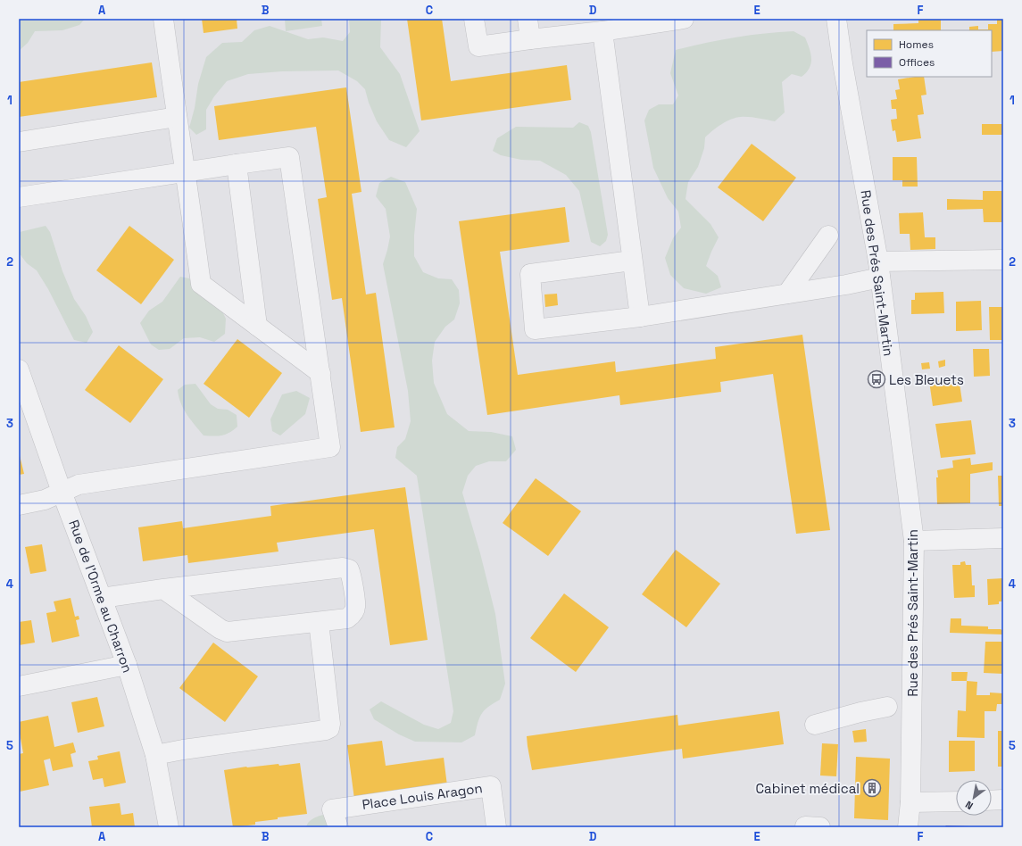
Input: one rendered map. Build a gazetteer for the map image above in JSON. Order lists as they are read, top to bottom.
{
  "streets": {
    "street": ["Rue des Prés Saint-Martin", "Rue de l'Orme au Charron", "Place Louis Aragon"]
  },
  "places": {
    "bus stop": ["Les Bleuets"],
    "building": ["Cabinet médical"]
  },
  "legend": ["Homes", "Offices"],
  "north": "bottom left",
  "grid": {
    "columns": [
      "A",
      "B",
      "C",
      "D",
      "E",
      "F"
    ],
    "rows": [
      "1",
      "2",
      "3",
      "4",
      "5"
    ]
  }
}
